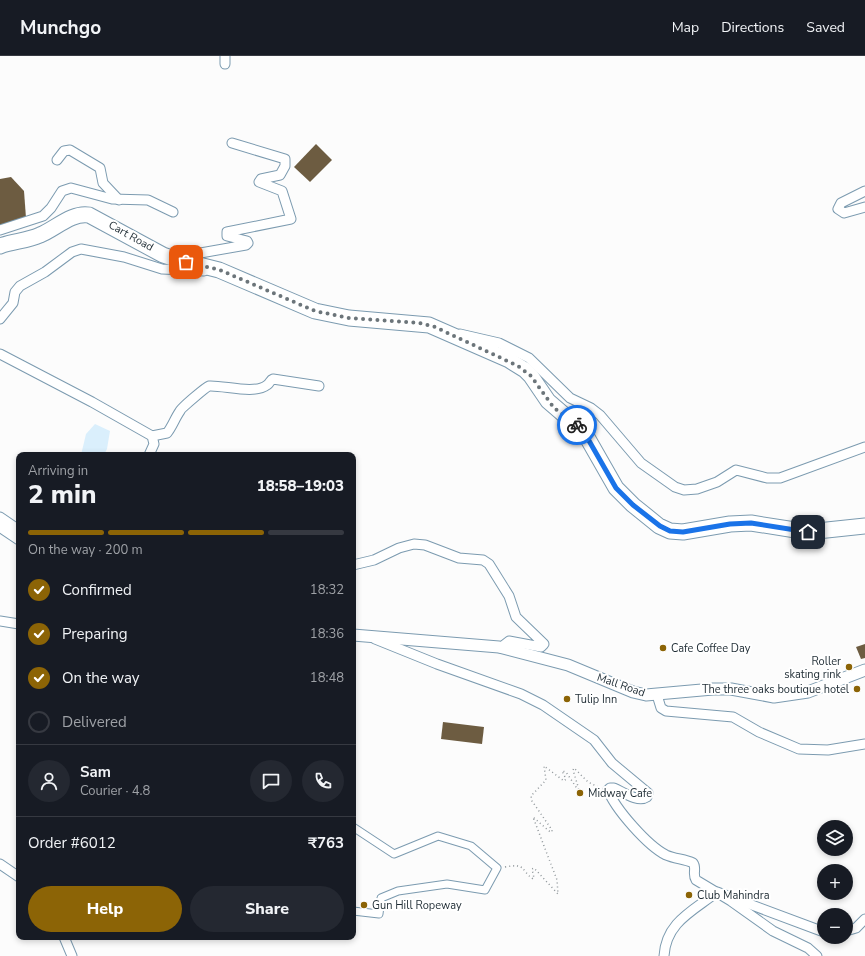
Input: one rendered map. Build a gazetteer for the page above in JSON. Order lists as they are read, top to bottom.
{
  "streets": {
    "highway": ["Cart Road"],
    "street": ["Mall Road"]
  },
  "places": [
    "Cafe Coffee Day",
    "Roller skating rink",
    "The three oaks boutique hotel",
    "Tulip Inn",
    "Midway Cafe",
    "Club Mahindra",
    "Gun Hill Ropeway"
  ],
  "page": {
    "header": "Munchgo",
    "nav": ["Map", "Directions", "Saved"],
    "heading": ["2 min", "Arriving in", "18:58–19:03"],
    "panel": [
      "Sam",
      "Courier · 4.8",
      "Order #6012",
      "₹763"
    ],
    "bar": "On the way · 200 m",
    "list": [
      ["Confirmed", "18:32"],
      ["Preparing", "18:36"],
      ["On the way", "18:48"],
      "Delivered"
    ],
    "map_buttons": ["+", "−"],
    "buttons": ["Help", "Share"]
  }
}
